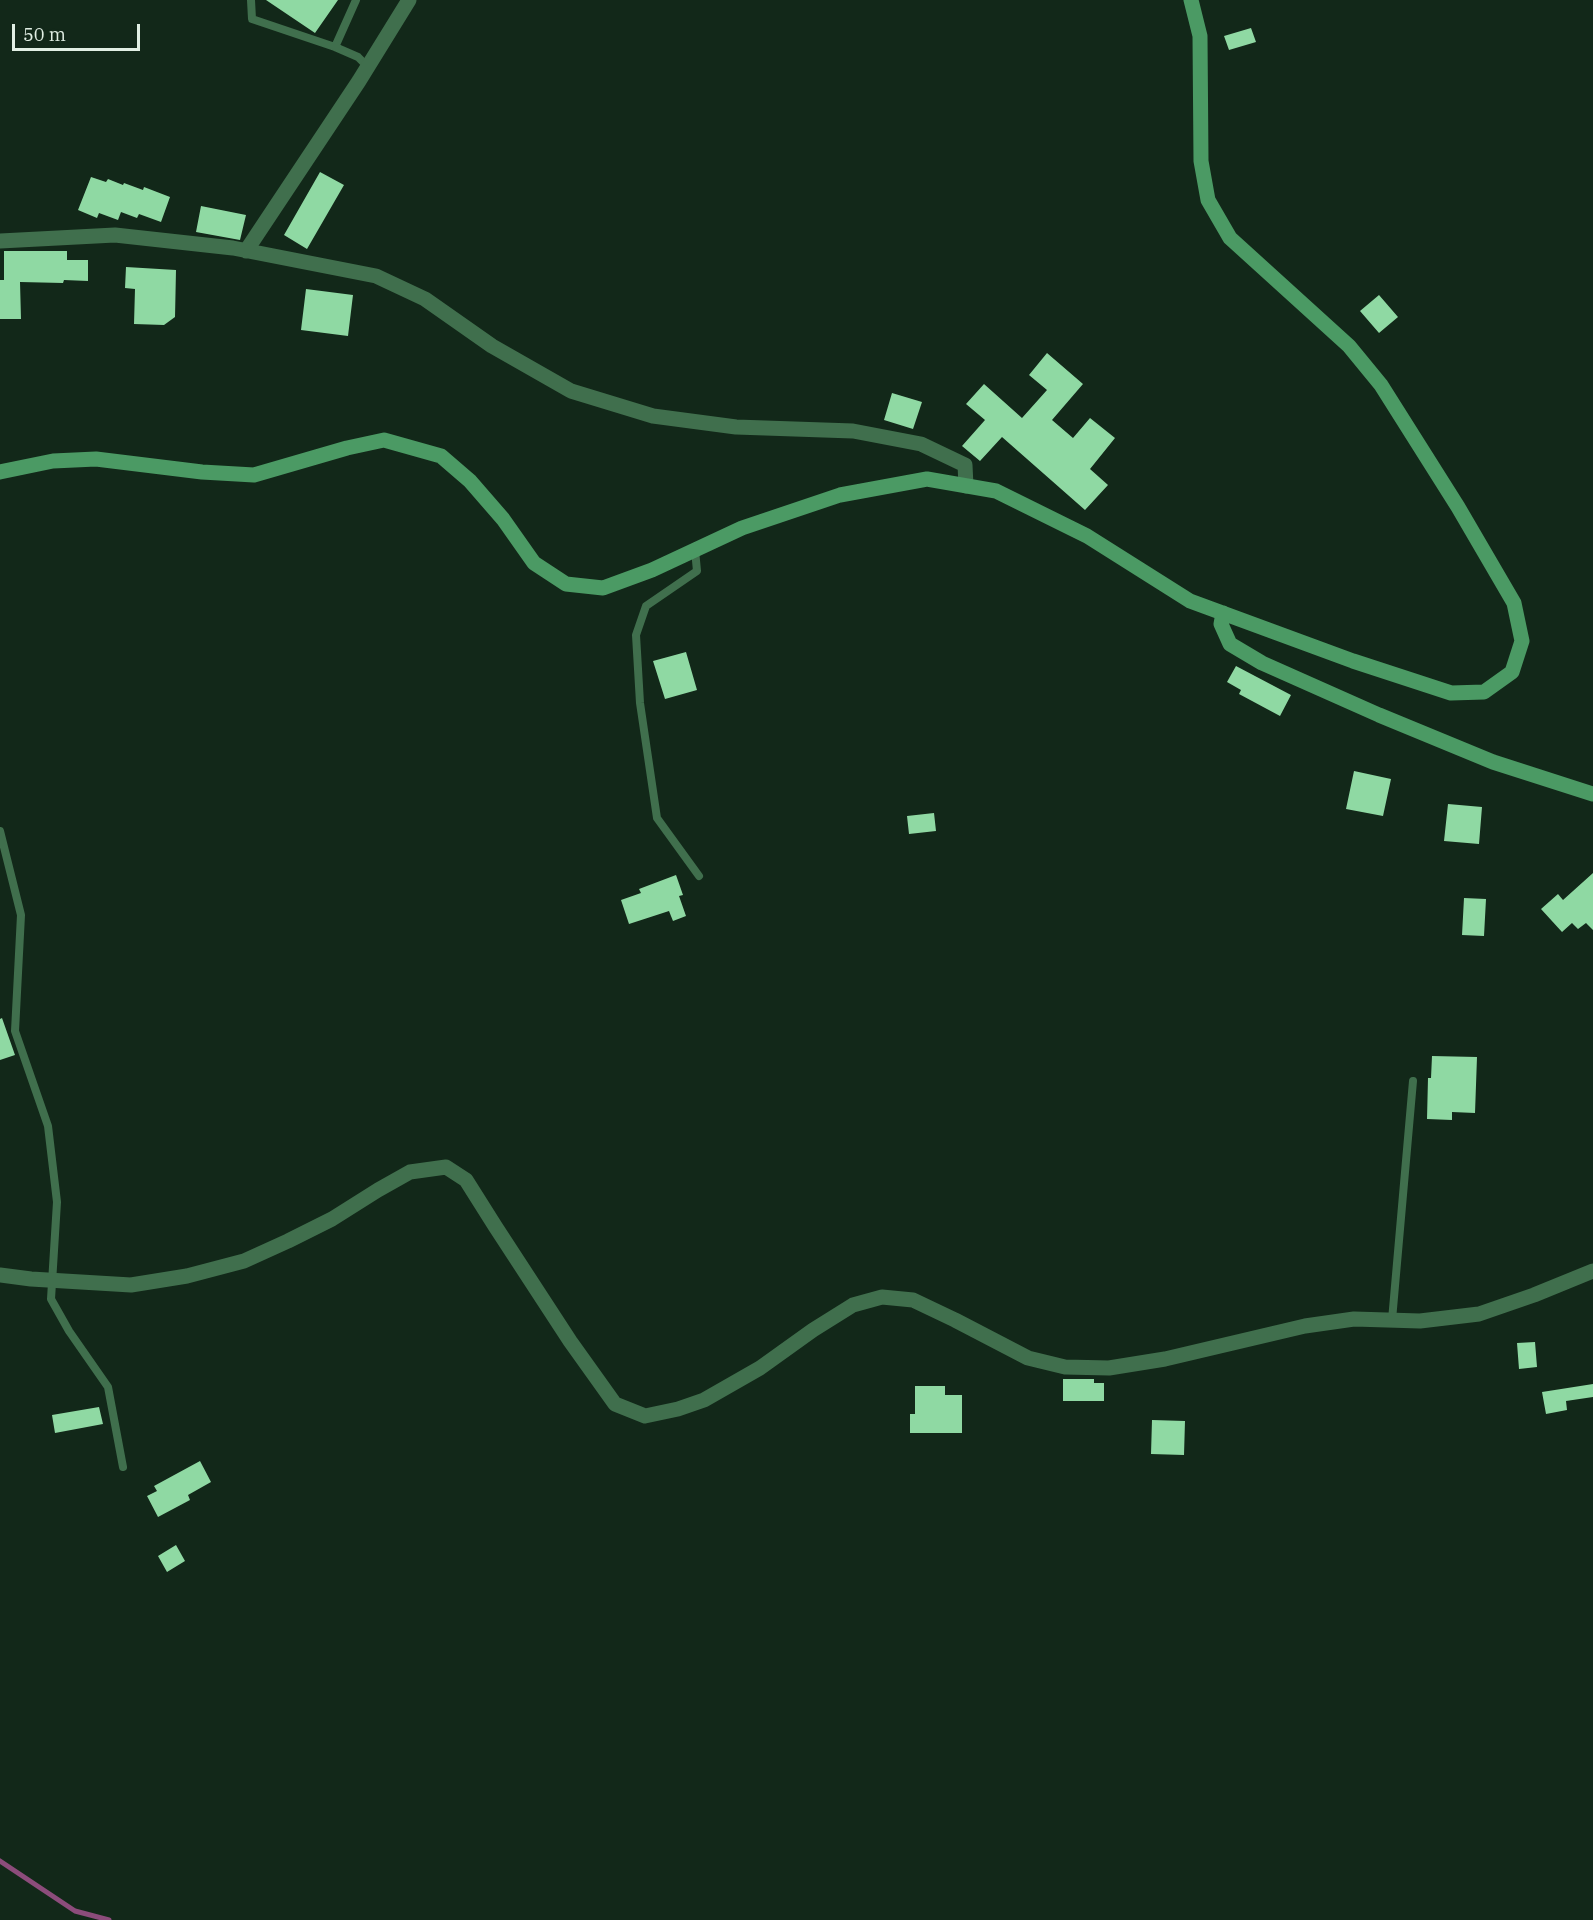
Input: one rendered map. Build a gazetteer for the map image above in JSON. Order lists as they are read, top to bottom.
{
  "scale_bar": "50 m"
}
